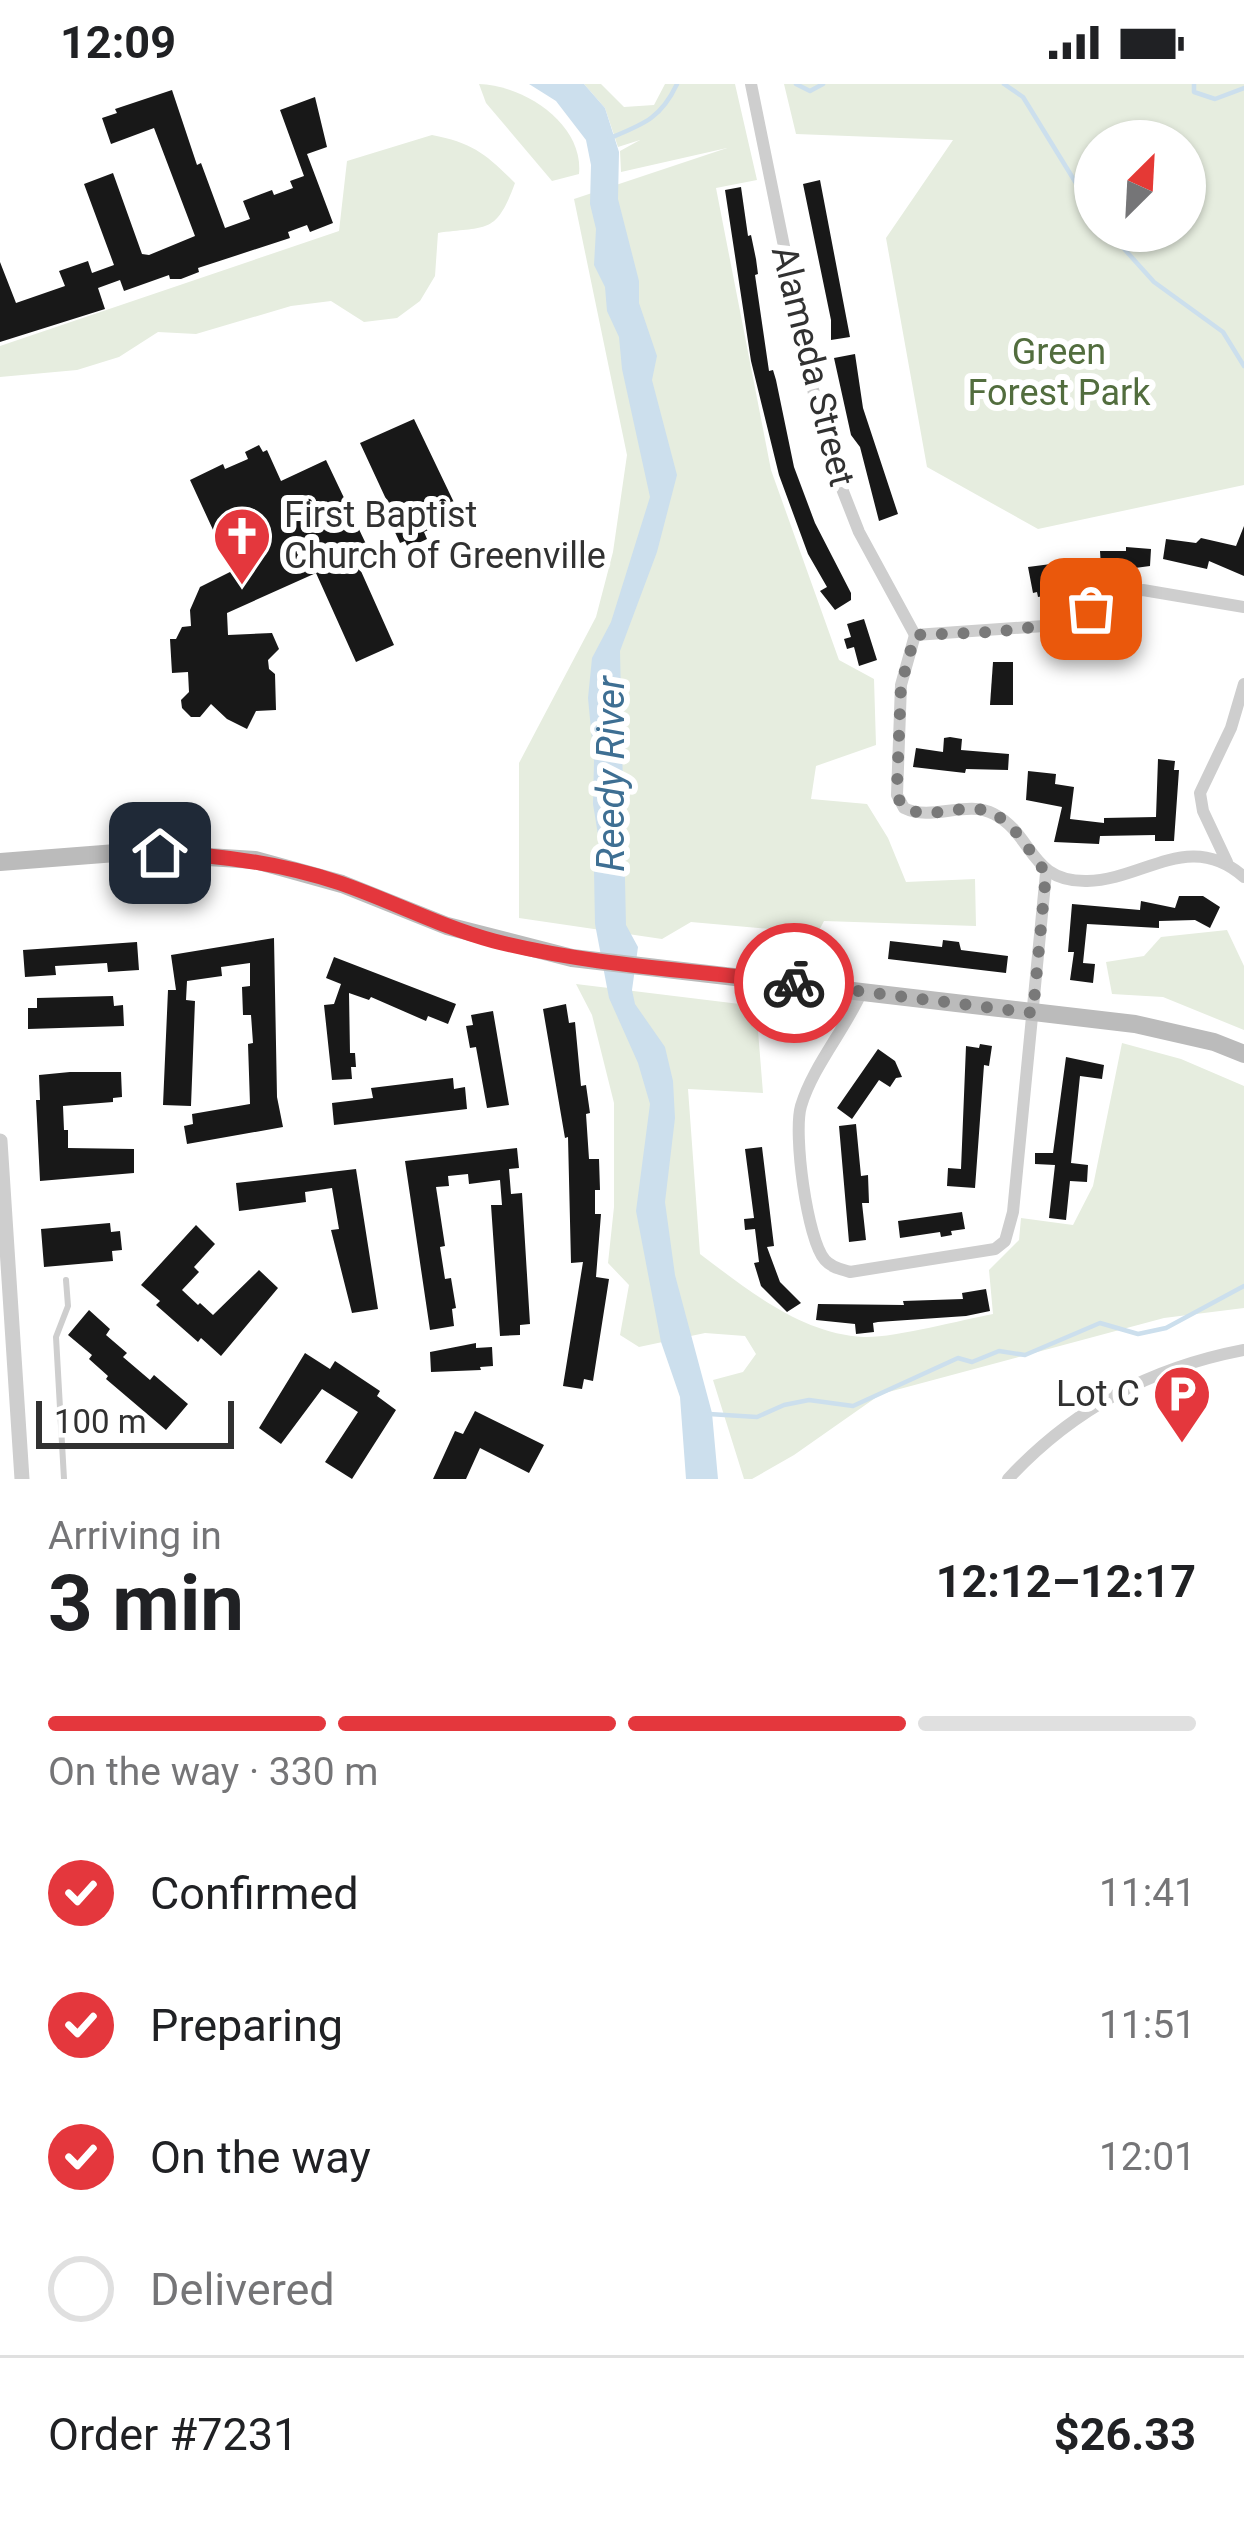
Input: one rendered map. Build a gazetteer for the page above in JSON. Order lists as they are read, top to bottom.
{
  "streets": {
    "street": ["Alameda Street"]
  },
  "water": ["Reedy River"],
  "parks": ["Green Forest Park"],
  "places": {
    "church": ["First Baptist Church of Greenville"],
    "parking": ["Lot C"]
  },
  "scale_bar": "100 m",
  "north": "top right",
  "page": {
    "status": "12:09",
    "scale": "100 m",
    "heading": ["3 min", "Arriving in", "12:12–12:17"],
    "panel": ["Order #7231", "$26.33"],
    "bar": "On the way · 330 m",
    "list": [
      ["Confirmed", "11:41"],
      ["Preparing", "11:51"],
      ["On the way", "12:01"],
      "Delivered"
    ]
  }
}
